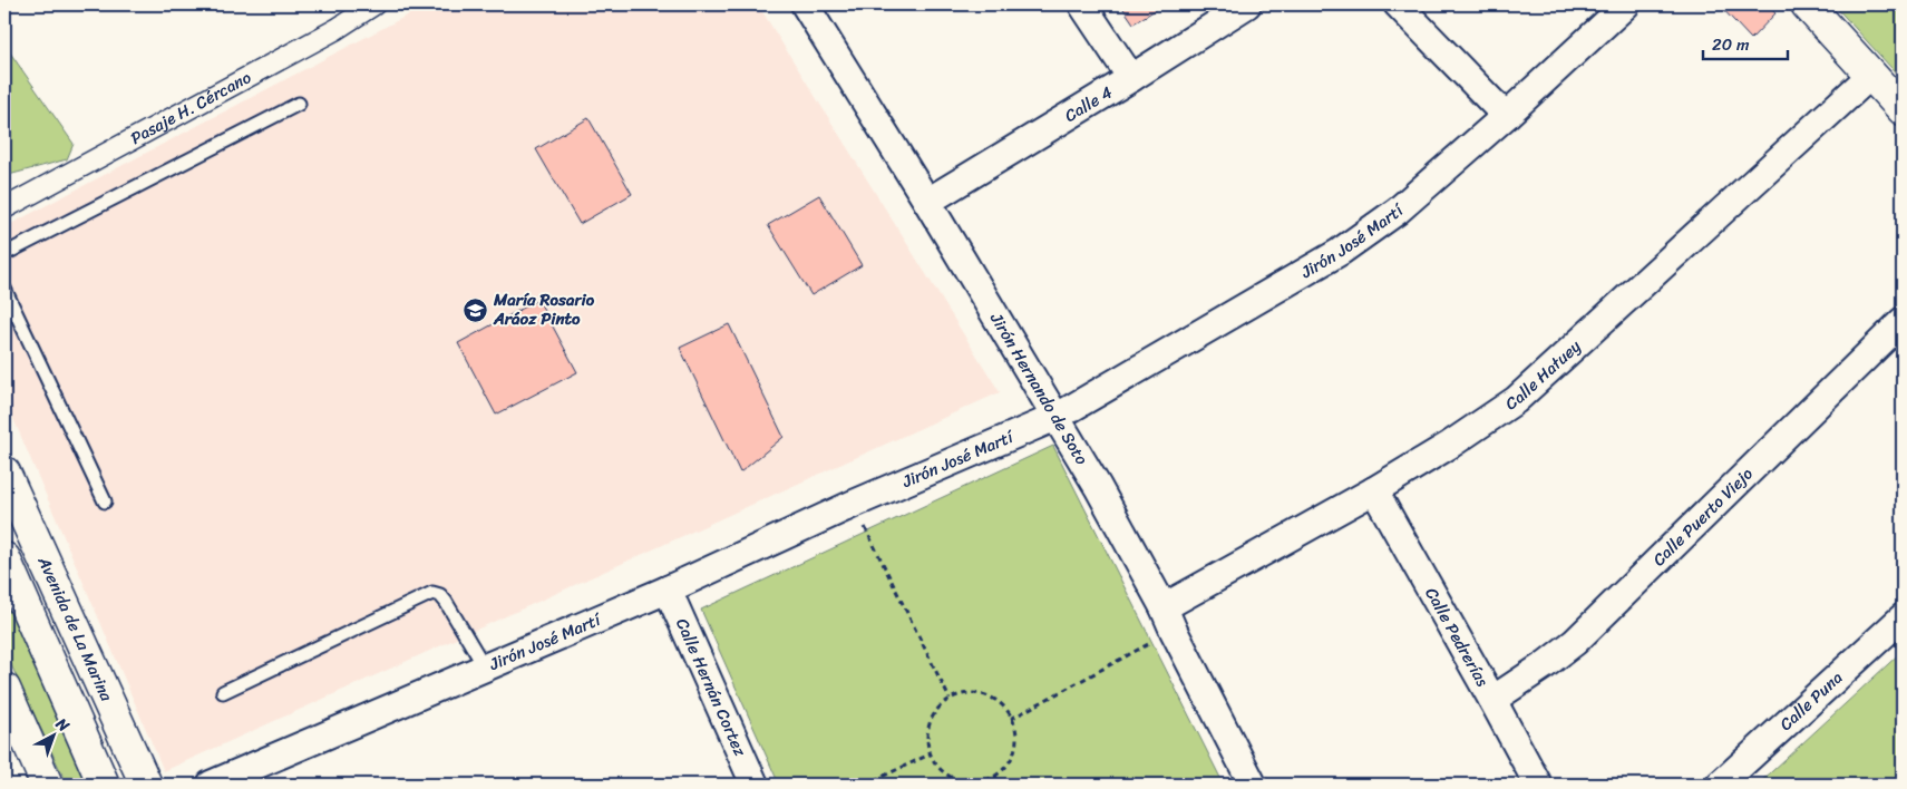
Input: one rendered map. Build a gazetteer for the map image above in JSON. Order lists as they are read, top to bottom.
{
  "streets": {
    "main road": ["Avenida de La Marina"],
    "street": [
      "Calle 4",
      "Pasaje H. Cércano",
      "Jirón José Martí",
      "Calle Hatuey",
      "Jirón Hernando de Soto",
      "Calle Puerto Viejo",
      "Calle Pedrerías",
      "Calle Hernán Cortez",
      "Calle Puna"
    ]
  },
  "crossings": [
    ["Calle 4", "Jirón Hernando de Soto"],
    ["Jirón José Martí", "Jirón Hernando de Soto"],
    ["Jirón José Martí", "Calle Hernán Cortez"],
    ["Calle Hatuey", "Jirón Hernando de Soto"],
    ["Calle Hatuey", "Calle Pedrerías"],
    ["Calle Puerto Viejo", "Calle Pedrerías"]
  ],
  "places": {
    "school or university": ["María Rosario Aráoz Pinto"]
  },
  "scale_bar": "20 m",
  "north": "top right"
}
